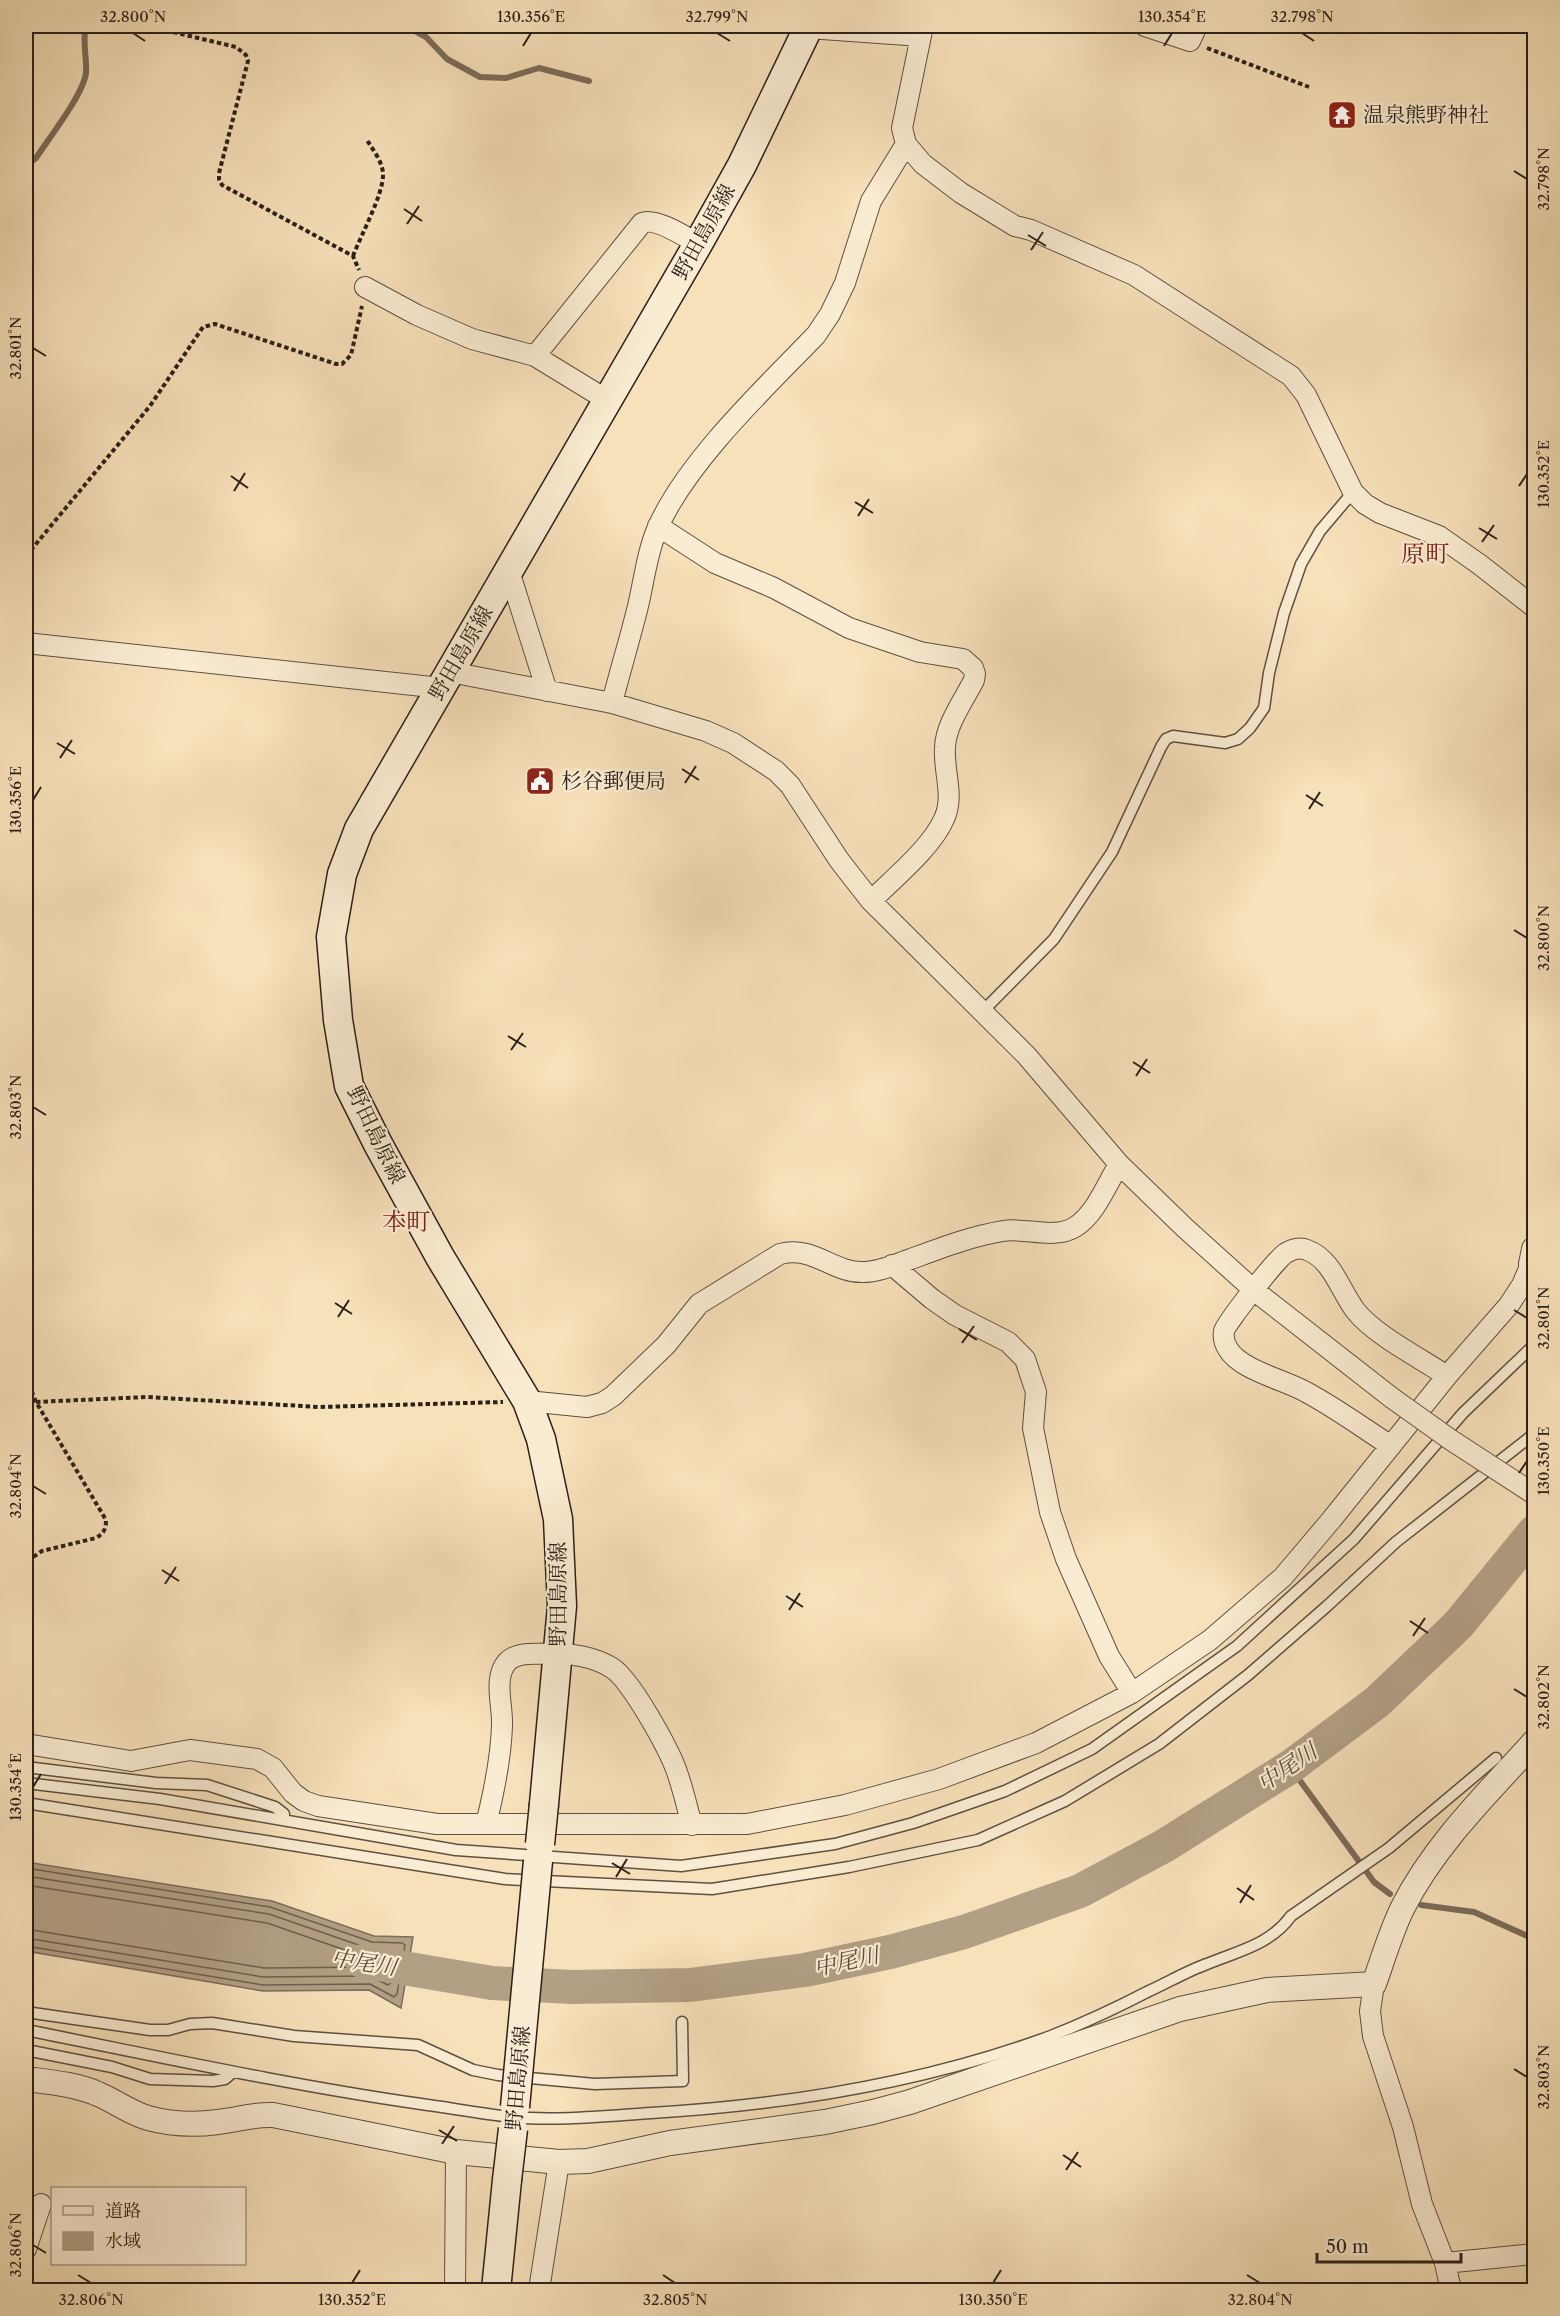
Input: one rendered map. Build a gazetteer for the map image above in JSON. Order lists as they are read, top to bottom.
{
  "streets": {
    "main road": ["野田島原線"]
  },
  "districts": ["原町", "本町"],
  "water": ["中尾川"],
  "places": {
    "temple": ["温泉熊野神社"],
    "public building": ["杉谷郵便局"]
  },
  "legend": ["道路", "水域"],
  "scale_bar": "50 m",
  "coordinates": [
    "32.800°N",
    "130.356°E",
    "32.799°N",
    "130.354°E",
    "32.798°N",
    "32.801°N",
    "130.352°E",
    "32.803°N",
    "130.350°E",
    "32.804°N",
    "32.802°N",
    "32.806°N",
    "32.805°N"
  ]
}
